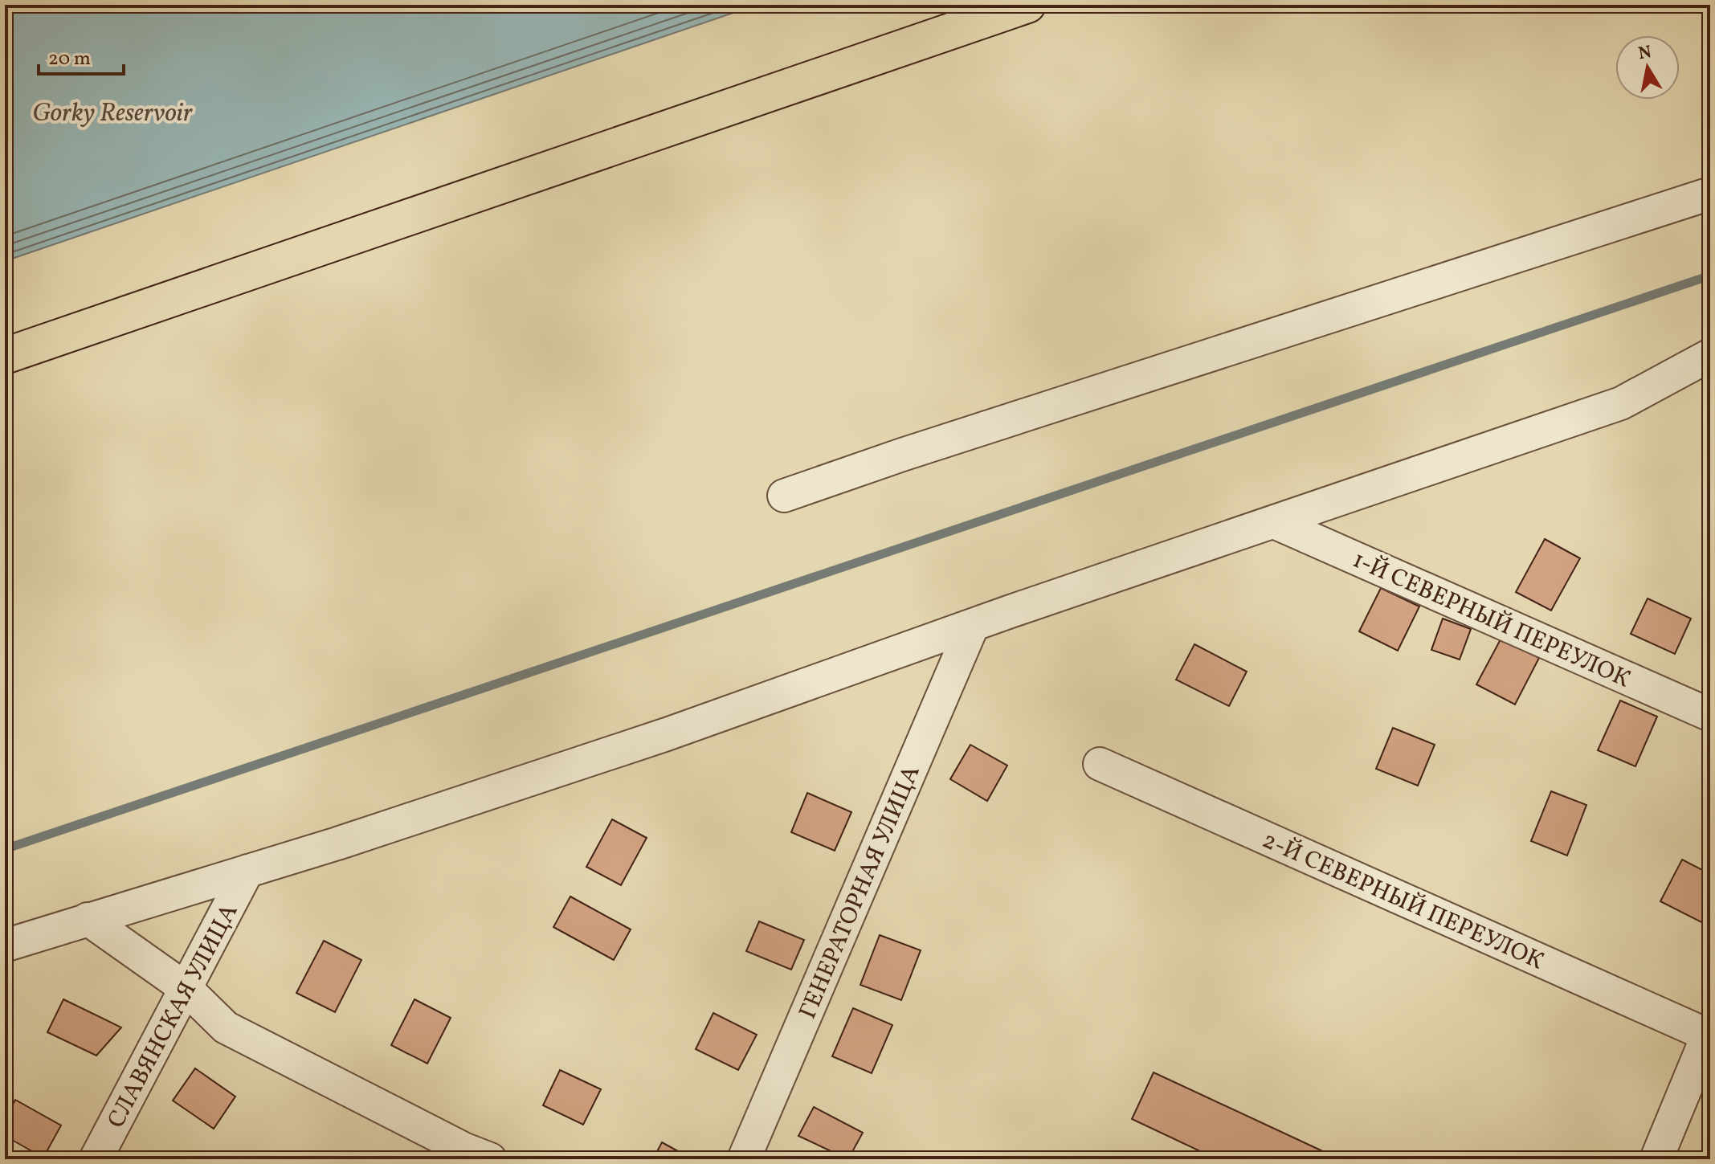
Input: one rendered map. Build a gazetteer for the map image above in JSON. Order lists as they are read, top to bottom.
{
  "streets": {
    "street": [
      "1-Й СЕВЕРНЫЙ ПЕРЕУЛОК",
      "ГЕНЕРАТОРНАЯ УЛИЦА",
      "2-Й СЕВЕРНЫЙ ПЕРЕУЛОК",
      "СЛАВЯНСКАЯ УЛИЦА"
    ]
  },
  "water": ["Gorky Reservoir"],
  "scale_bar": "20 m",
  "north": "top"
}
